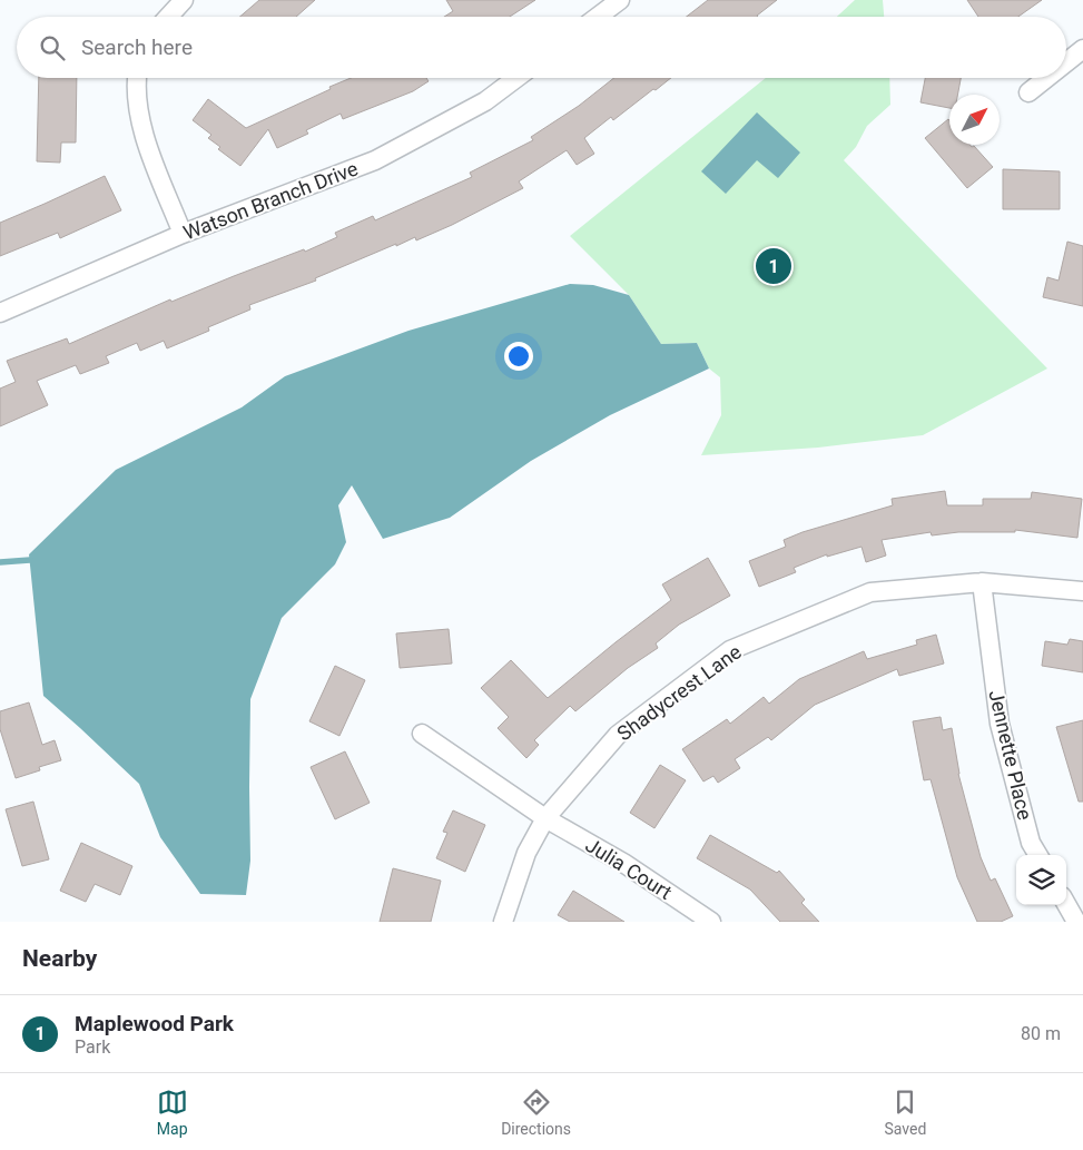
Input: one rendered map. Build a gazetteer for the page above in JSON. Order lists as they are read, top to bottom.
{
  "streets": {
    "street": [
      "Watson Branch Drive",
      "Shadycrest Lane",
      "Jennette Place",
      "Julia Court"
    ]
  },
  "crossings": [
    ["Shadycrest Lane", "Jennette Place"],
    ["Shadycrest Lane", "Julia Court"]
  ],
  "north": "top right",
  "page": {
    "search": "Search here",
    "pins": "1",
    "heading": "Nearby",
    "list": [
      {
        "mark": "1",
        "name": "Maplewood Park",
        "note": "Park",
        "value": "80 m"
      }
    ],
    "nav": ["Map", "Directions", "Saved"]
  }
}
